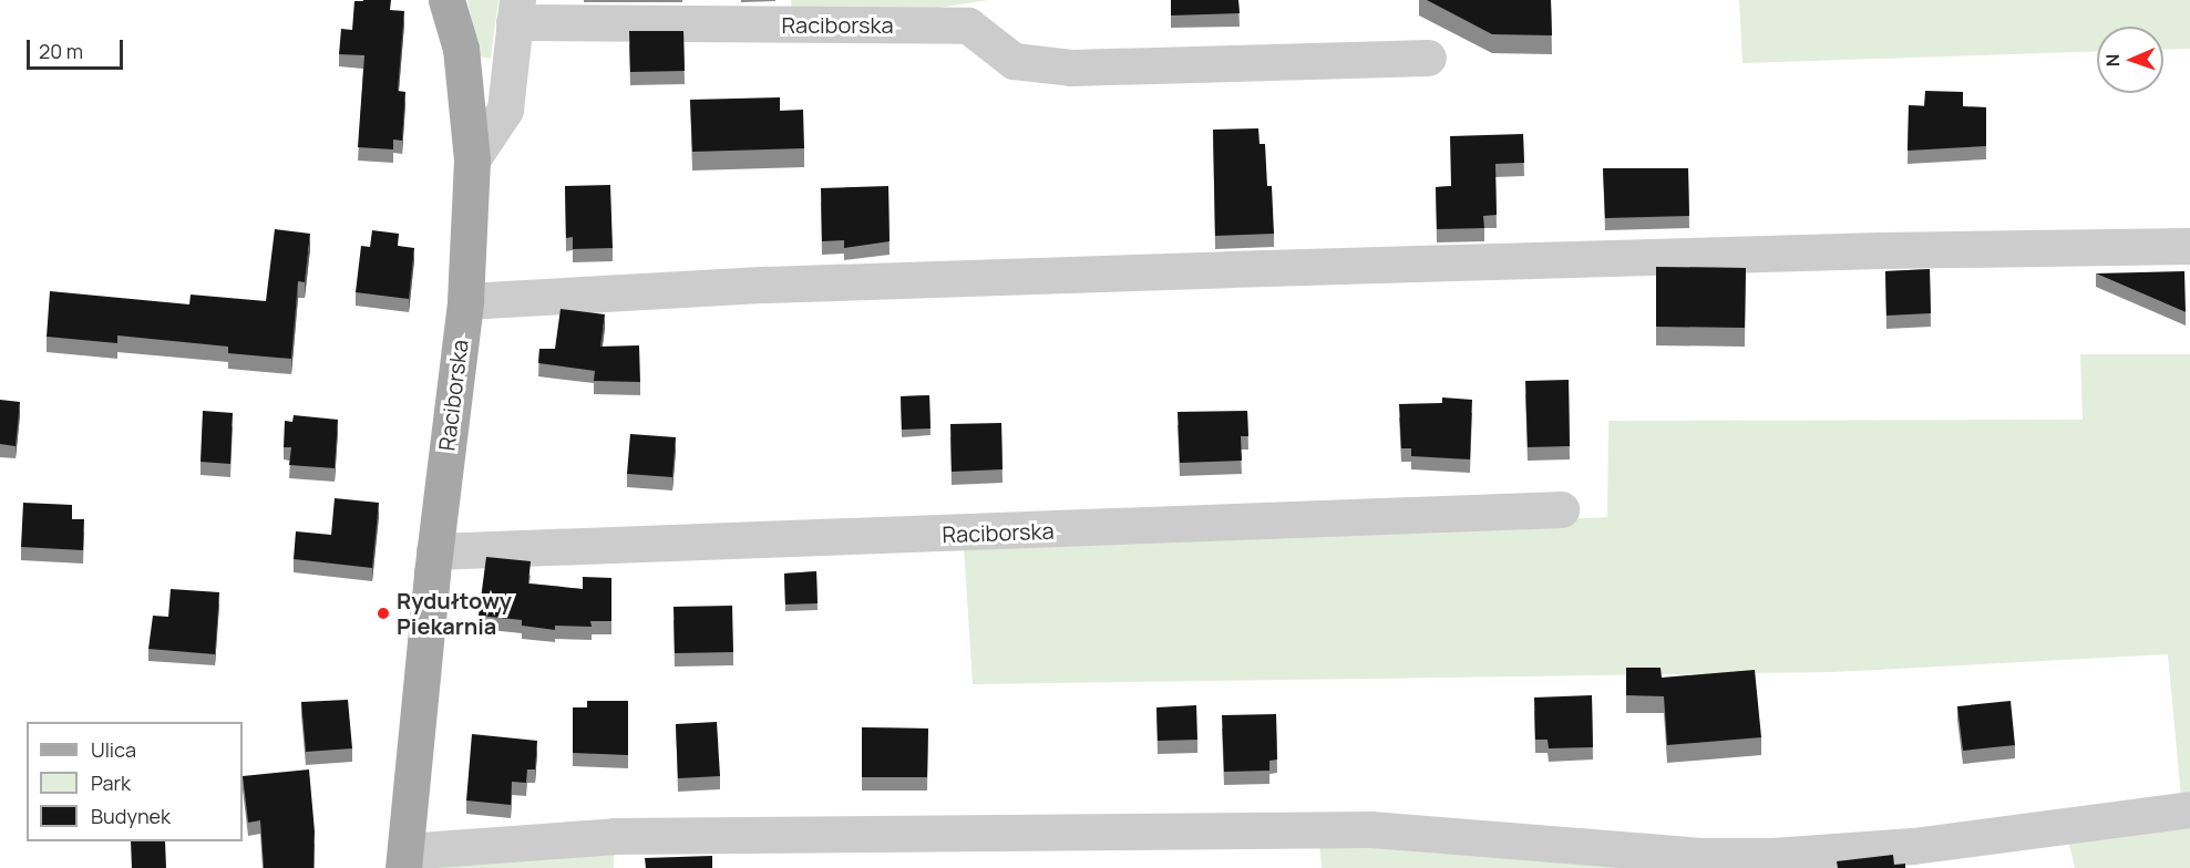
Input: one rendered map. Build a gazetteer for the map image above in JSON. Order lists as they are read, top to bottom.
{
  "streets": {
    "main road": ["Raciborska"]
  },
  "places": ["Rydułtowy Piekarnia"],
  "legend": ["Ulica", "Park", "Budynek"],
  "scale_bar": "20 m",
  "north": "left"
}
